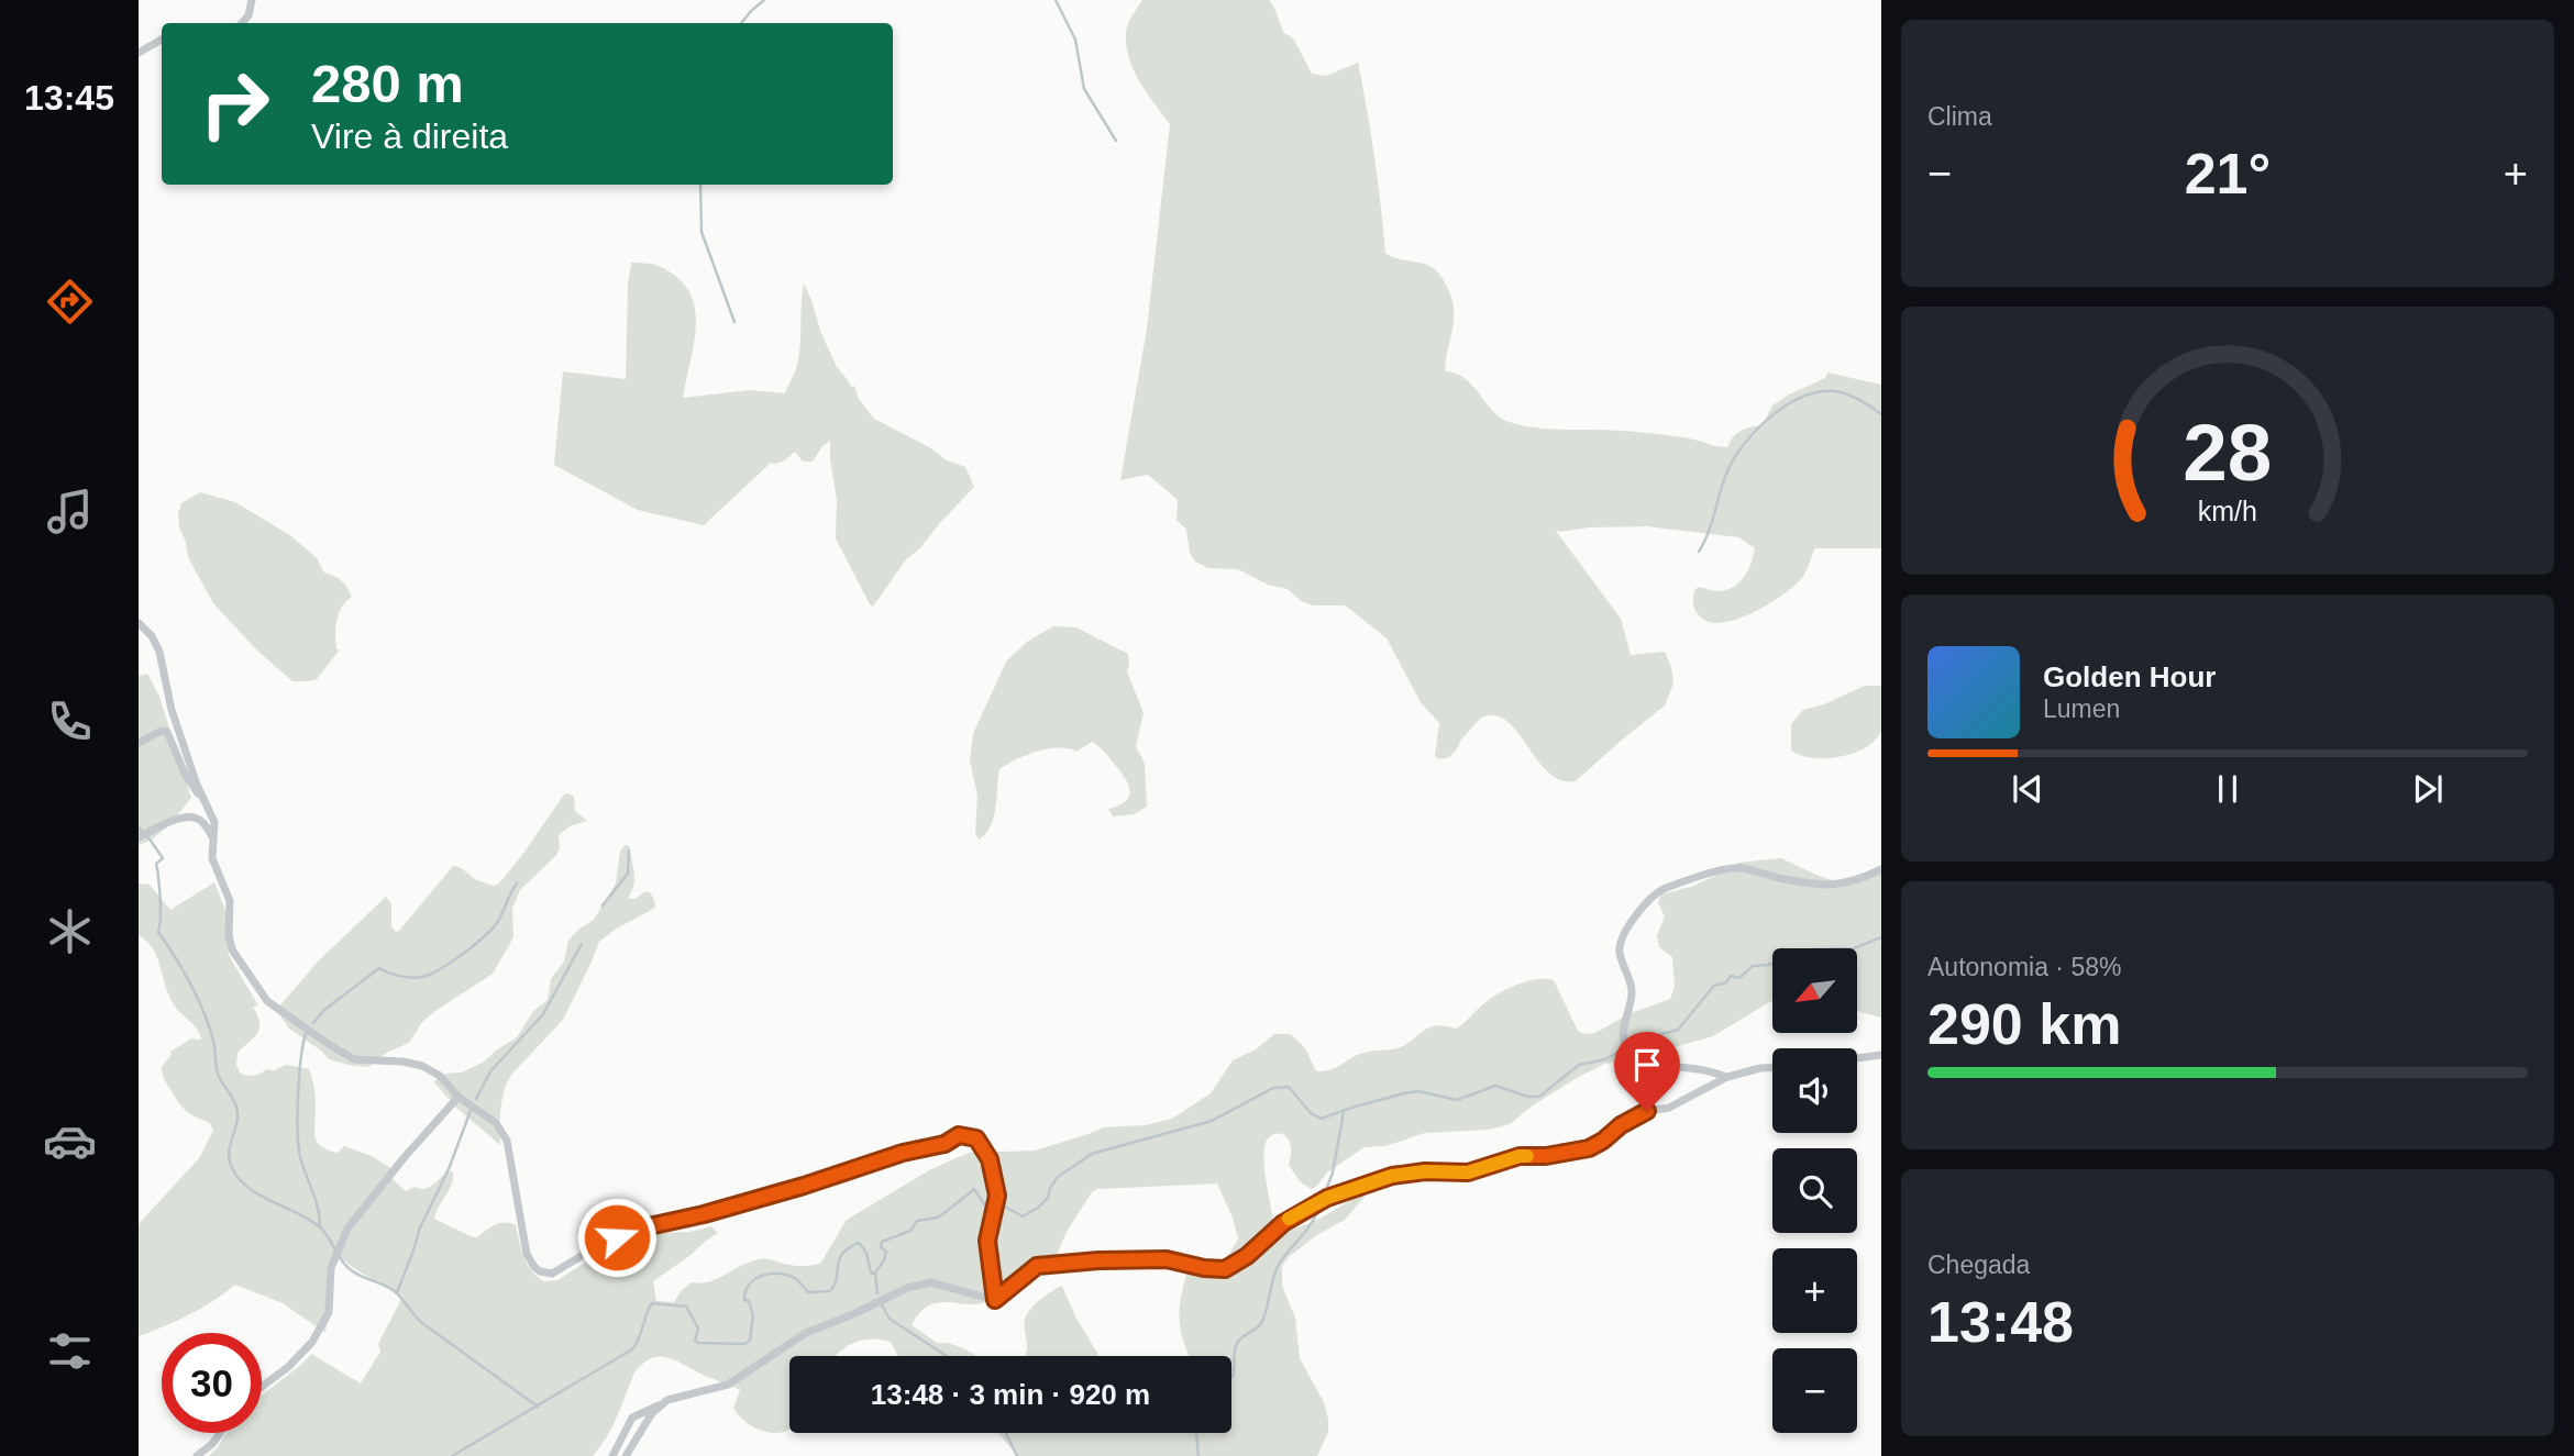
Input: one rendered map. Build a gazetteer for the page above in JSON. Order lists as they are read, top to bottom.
{
  "north": "bottom left",
  "page": {
    "tabs": "13:45",
    "tile": [
      "Clima",
      ["Autonomia · 58%", "290 km"],
      ["Chegada", "13:48"]
    ],
    "turn": ["280 m", "Vire à direita"],
    "heat": ["−", "21°", "+"],
    "song": ["Golden Hour", "Lumen"],
    "map_buttons": ["+", "−"],
    "limit": "30",
    "trip": "13:48 · 3 min · 920 m",
    "gauge": ["28", "km/h"]
  }
}
